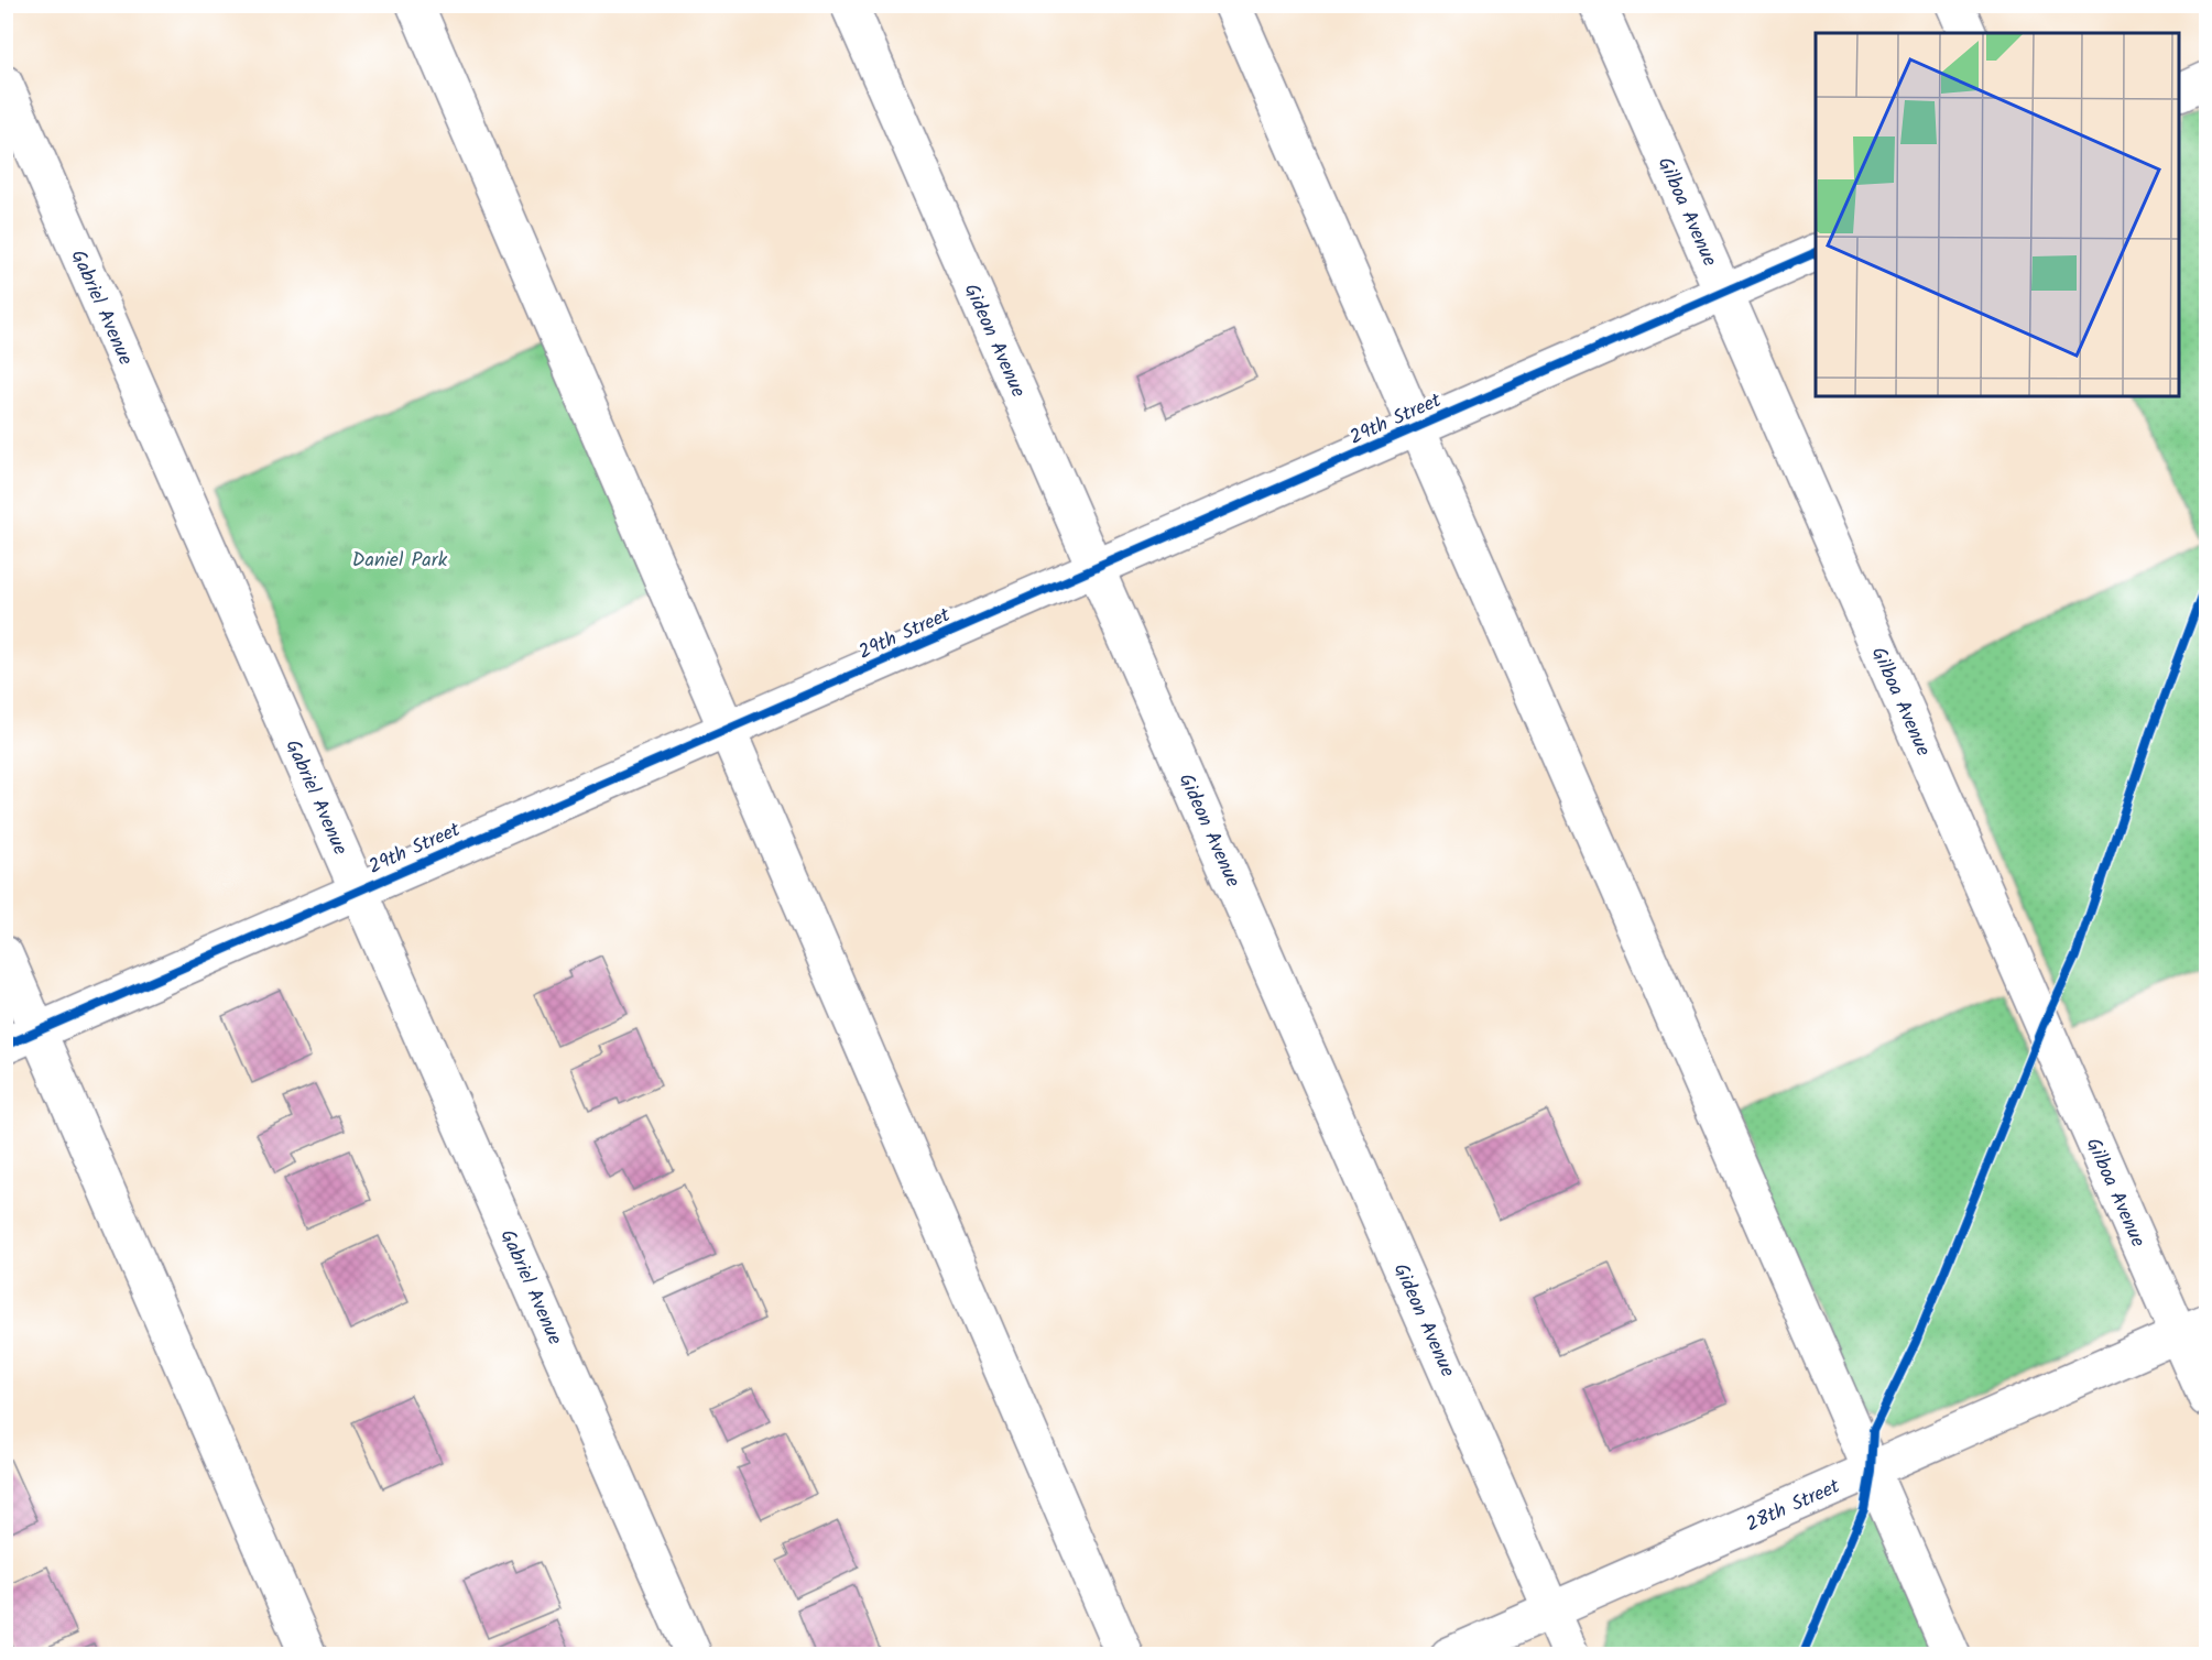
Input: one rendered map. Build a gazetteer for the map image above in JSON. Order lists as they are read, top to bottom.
{
  "streets": {
    "street": [
      "Gilboa Avenue",
      "Gabriel Avenue",
      "Gideon Avenue",
      "29th Street",
      "28th Street"
    ]
  },
  "crossings": [
    ["Gilboa Avenue", "29th Street"],
    ["Gilboa Avenue", "28th Street"],
    ["Gabriel Avenue", "29th Street"],
    ["Gideon Avenue", "29th Street"],
    ["Gideon Avenue", "28th Street"]
  ],
  "parks": ["Daniel Park"]
}
